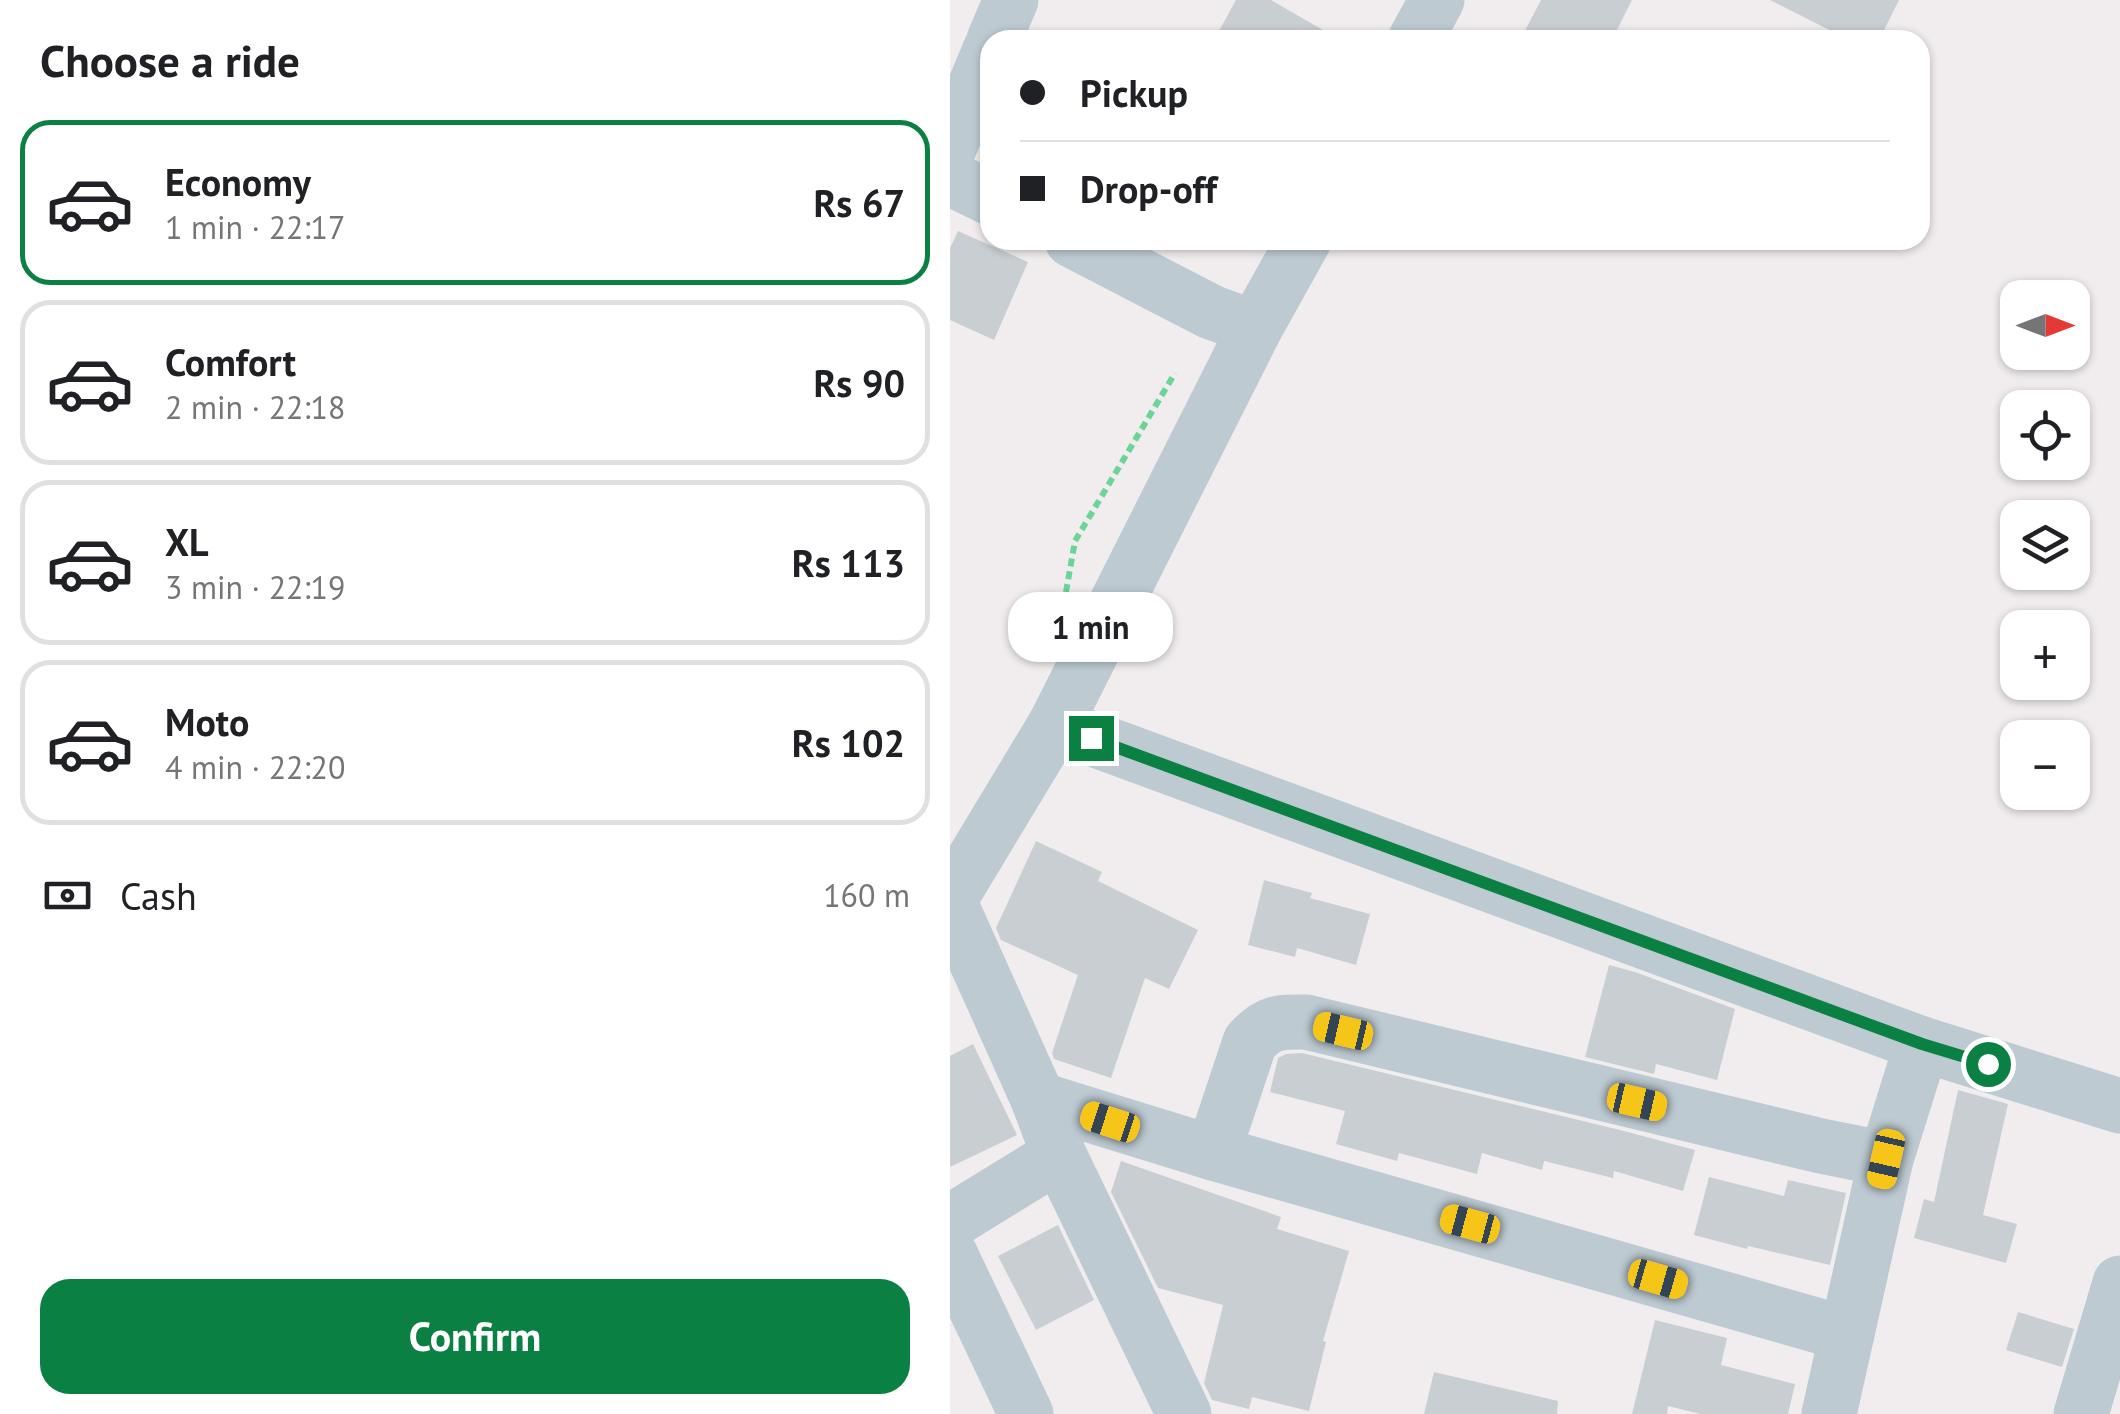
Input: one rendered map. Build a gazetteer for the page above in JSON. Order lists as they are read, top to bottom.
{
  "north": "right",
  "page": {
    "heading": "Choose a ride",
    "banner": ["Pickup", "Drop-off"],
    "list": [
      {
        "name": "Economy",
        "note": "1 min · 22:17",
        "value": "Rs 67"
      },
      {
        "name": "Comfort",
        "note": "2 min · 22:18",
        "value": "Rs 90"
      },
      {
        "name": "XL",
        "note": "3 min · 22:19",
        "value": "Rs 113"
      },
      {
        "name": "Moto",
        "note": "4 min · 22:20",
        "value": "Rs 102"
      }
    ],
    "map_buttons": ["+", "−"],
    "bubble": "1 min",
    "pay": ["Cash", "160 m"],
    "buttons": "Confirm"
  }
}
